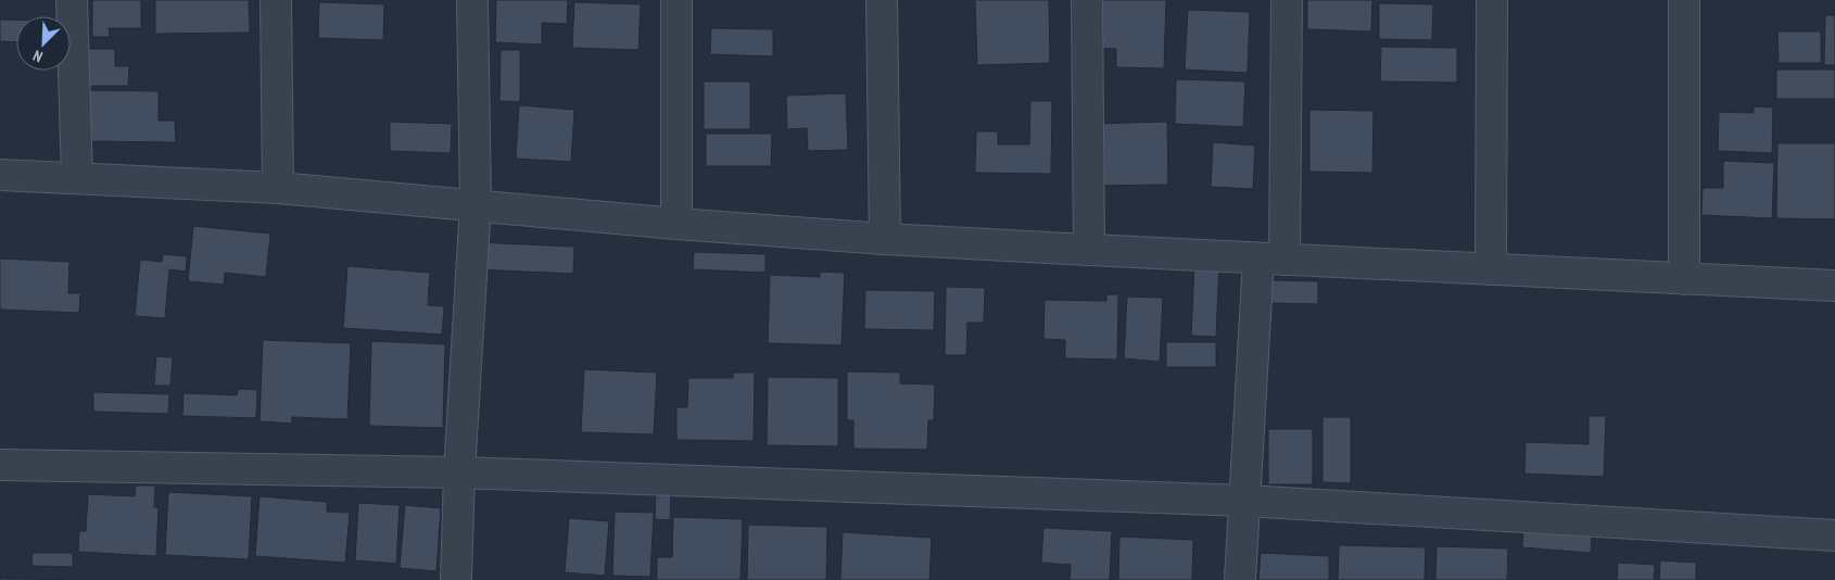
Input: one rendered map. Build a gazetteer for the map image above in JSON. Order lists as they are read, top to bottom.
{
  "north": "bottom left"
}
